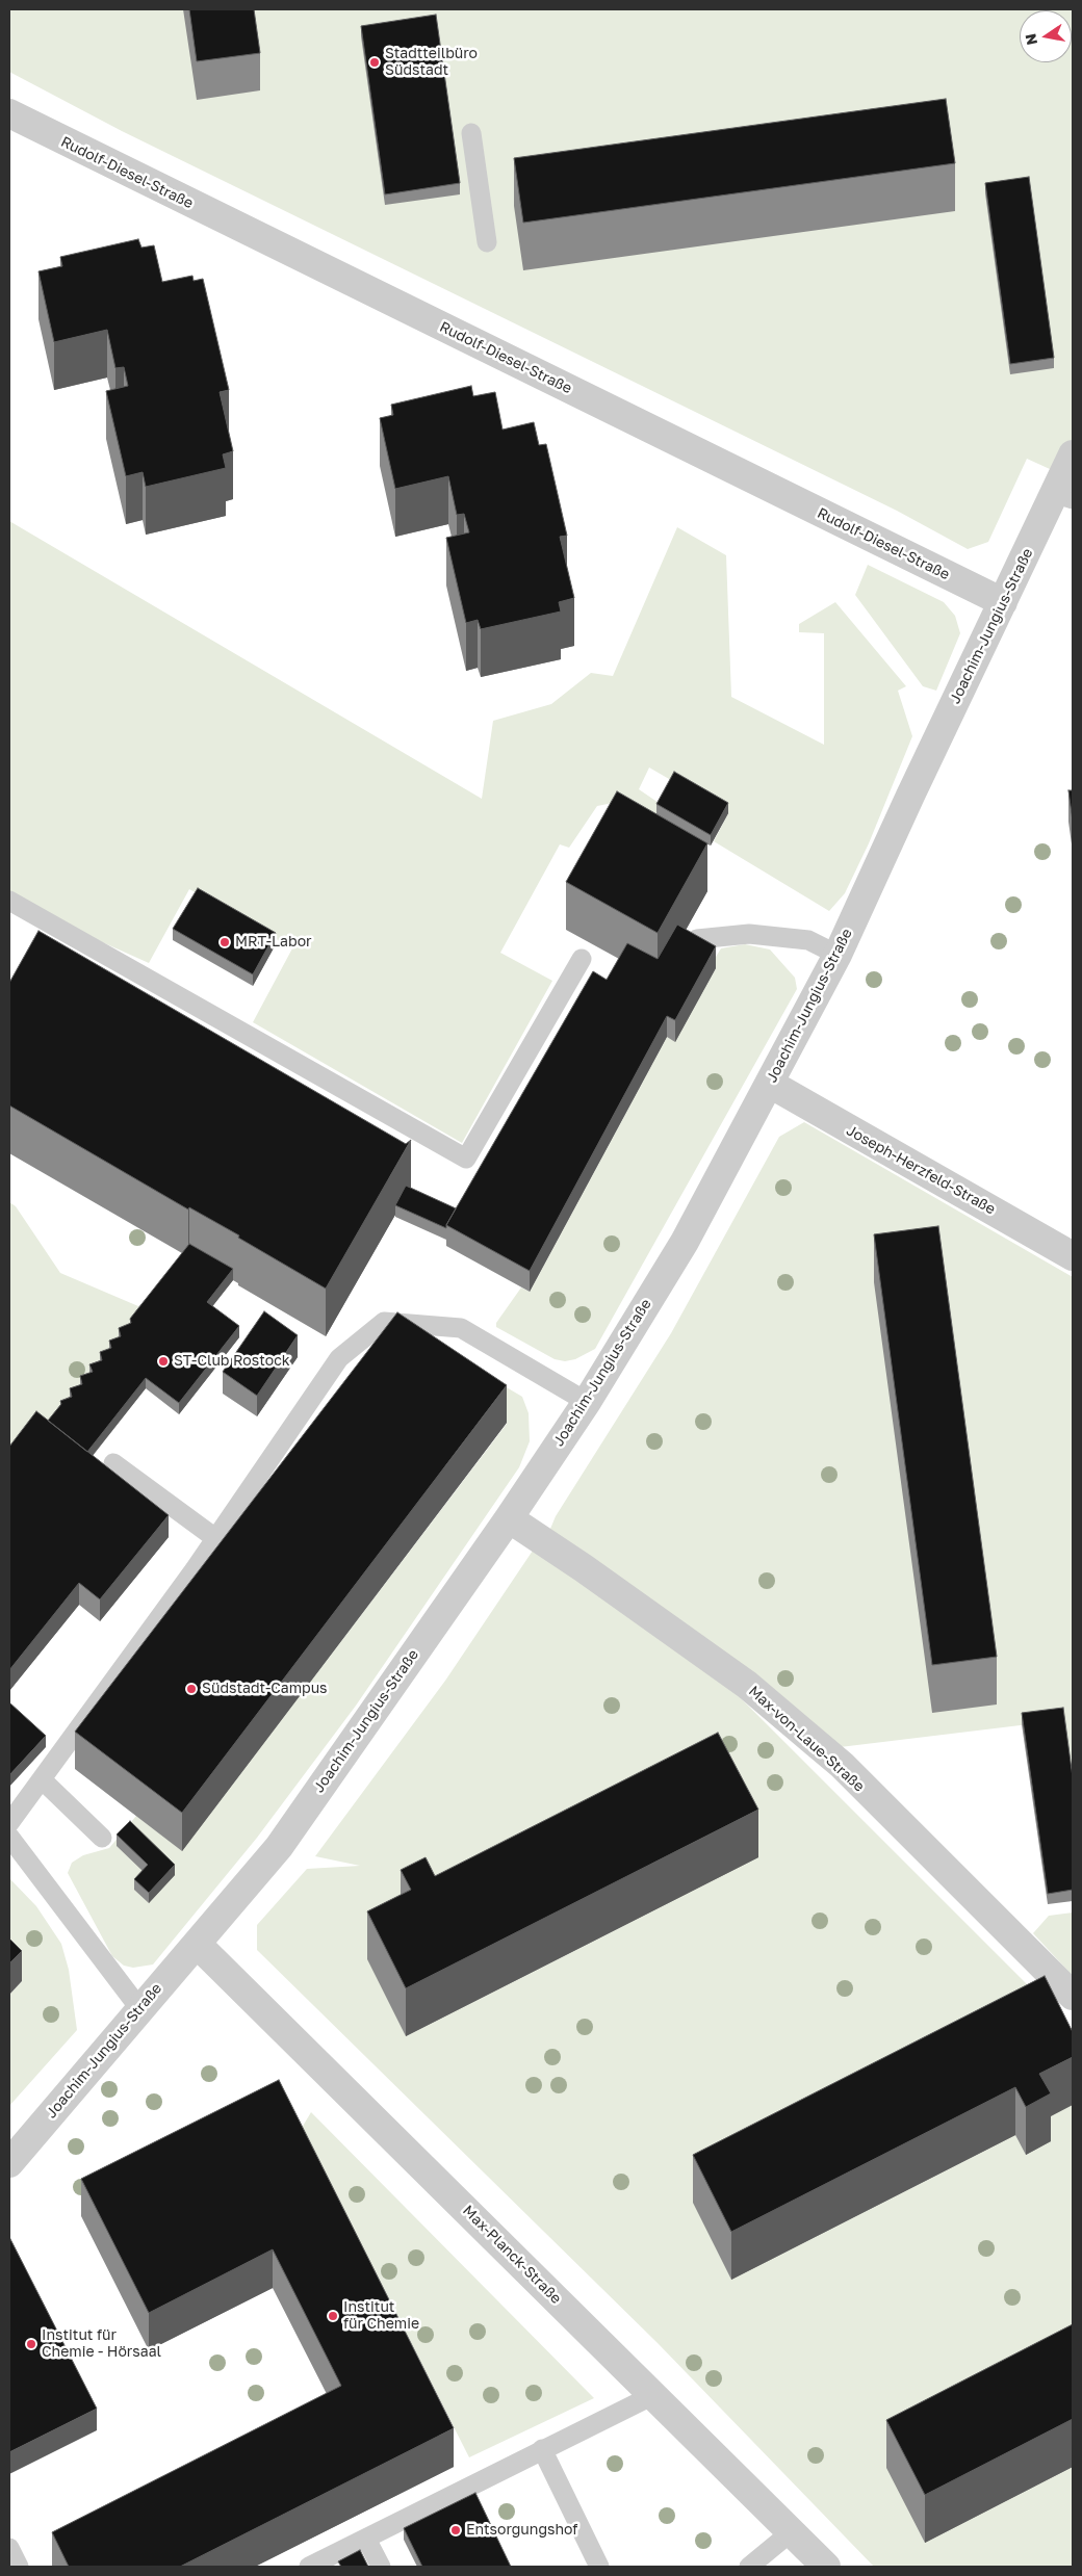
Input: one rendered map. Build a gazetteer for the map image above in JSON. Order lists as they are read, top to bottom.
{
  "streets": {
    "street": [
      "Rudolf-Diesel-Straße",
      "Joachim-Jungius-Straße",
      "Joseph-Herzfeld-Straße",
      "Max-von-Laue-Straße",
      "Max-Planck-Straße"
    ]
  },
  "crossings": [
    ["Rudolf-Diesel-Straße", "Joachim-Jungius-Straße"],
    ["Joachim-Jungius-Straße", "Joseph-Herzfeld-Straße"],
    ["Joachim-Jungius-Straße", "Max-von-Laue-Straße"],
    ["Joachim-Jungius-Straße", "Max-Planck-Straße"]
  ],
  "places": [
    "Stadtteilbüro Südstadt",
    "MRT-Labor",
    "ST-Club Rostock",
    "Südstadt-Campus",
    "Institut für Chemie",
    "Institut für Chemie - Hörsaal",
    "Entsorgungshof"
  ],
  "north": "left"
}
